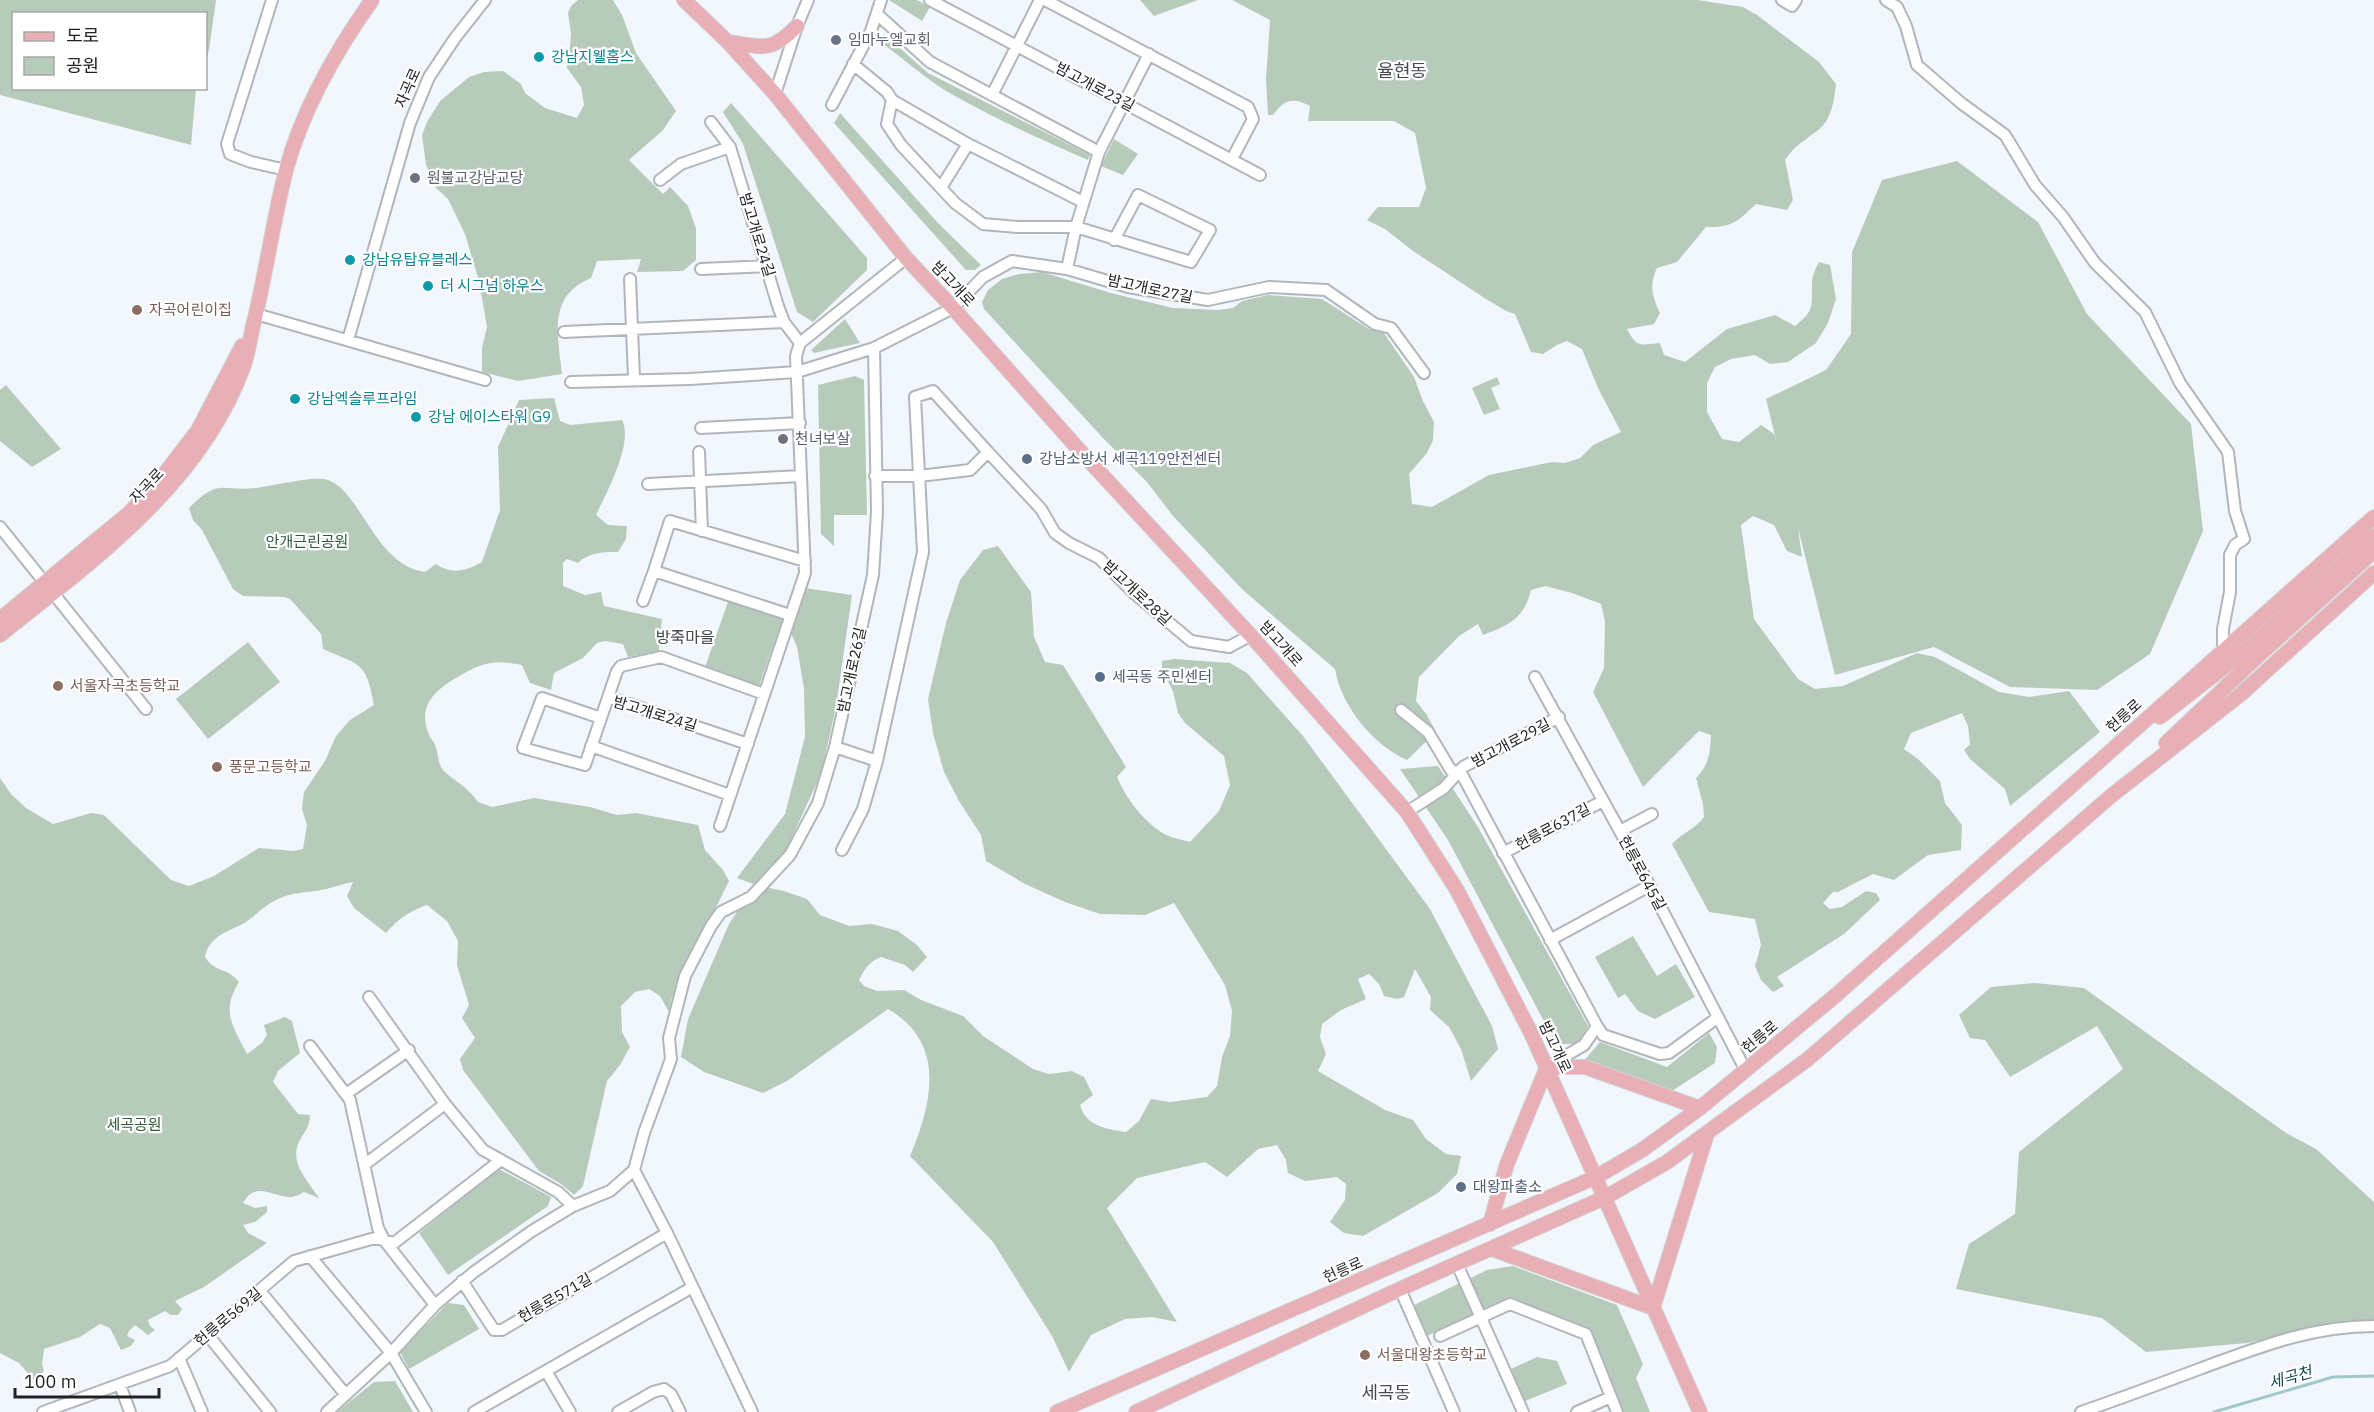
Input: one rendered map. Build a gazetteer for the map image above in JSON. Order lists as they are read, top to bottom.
{
  "streets": {
    "main road": ["자곡로", "밤고개로", "헌릉로"],
    "street": [
      "밤고개로23길",
      "밤고개로24길",
      "밤고개로27길",
      "밤고개로28길",
      "밤고개로26길",
      "밤고개로29길",
      "헌릉로637길",
      "헌릉로645길",
      "헌릉로571길",
      "헌릉로569길"
    ]
  },
  "crossings": [
    ["밤고개로", "밤고개로27길"],
    ["밤고개로", "밤고개로28길"],
    ["밤고개로", "헌릉로"],
    ["밤고개로", "밤고개로29길"],
    ["헌릉로", "헌릉로645길"],
    ["밤고개로29길", "헌릉로637길"],
    ["밤고개로29길", "헌릉로645길"],
    ["헌릉로637길", "헌릉로645길"]
  ],
  "districts": ["율현동", "방죽마을", "세곡동"],
  "water": ["세곡천"],
  "parks": ["안개근린공원", "세곡공원"],
  "places": [
    "임마누엘교회",
    "강남지웰홈스",
    "원불교강남교당",
    "강남유탑유블레스",
    "더 시그넘 하우스",
    "자곡어린이집",
    "강남엑슬루프라임",
    "강남 에이스타워 G9",
    "천녀보살",
    "강남소방서 세곡119안전센터",
    "세곡동 주민센터",
    "서울자곡초등학교",
    "풍문고등학교",
    "대왕파출소",
    "서울대왕초등학교"
  ],
  "legend": ["도로", "공원"],
  "scale_bar": "100 m"
}
